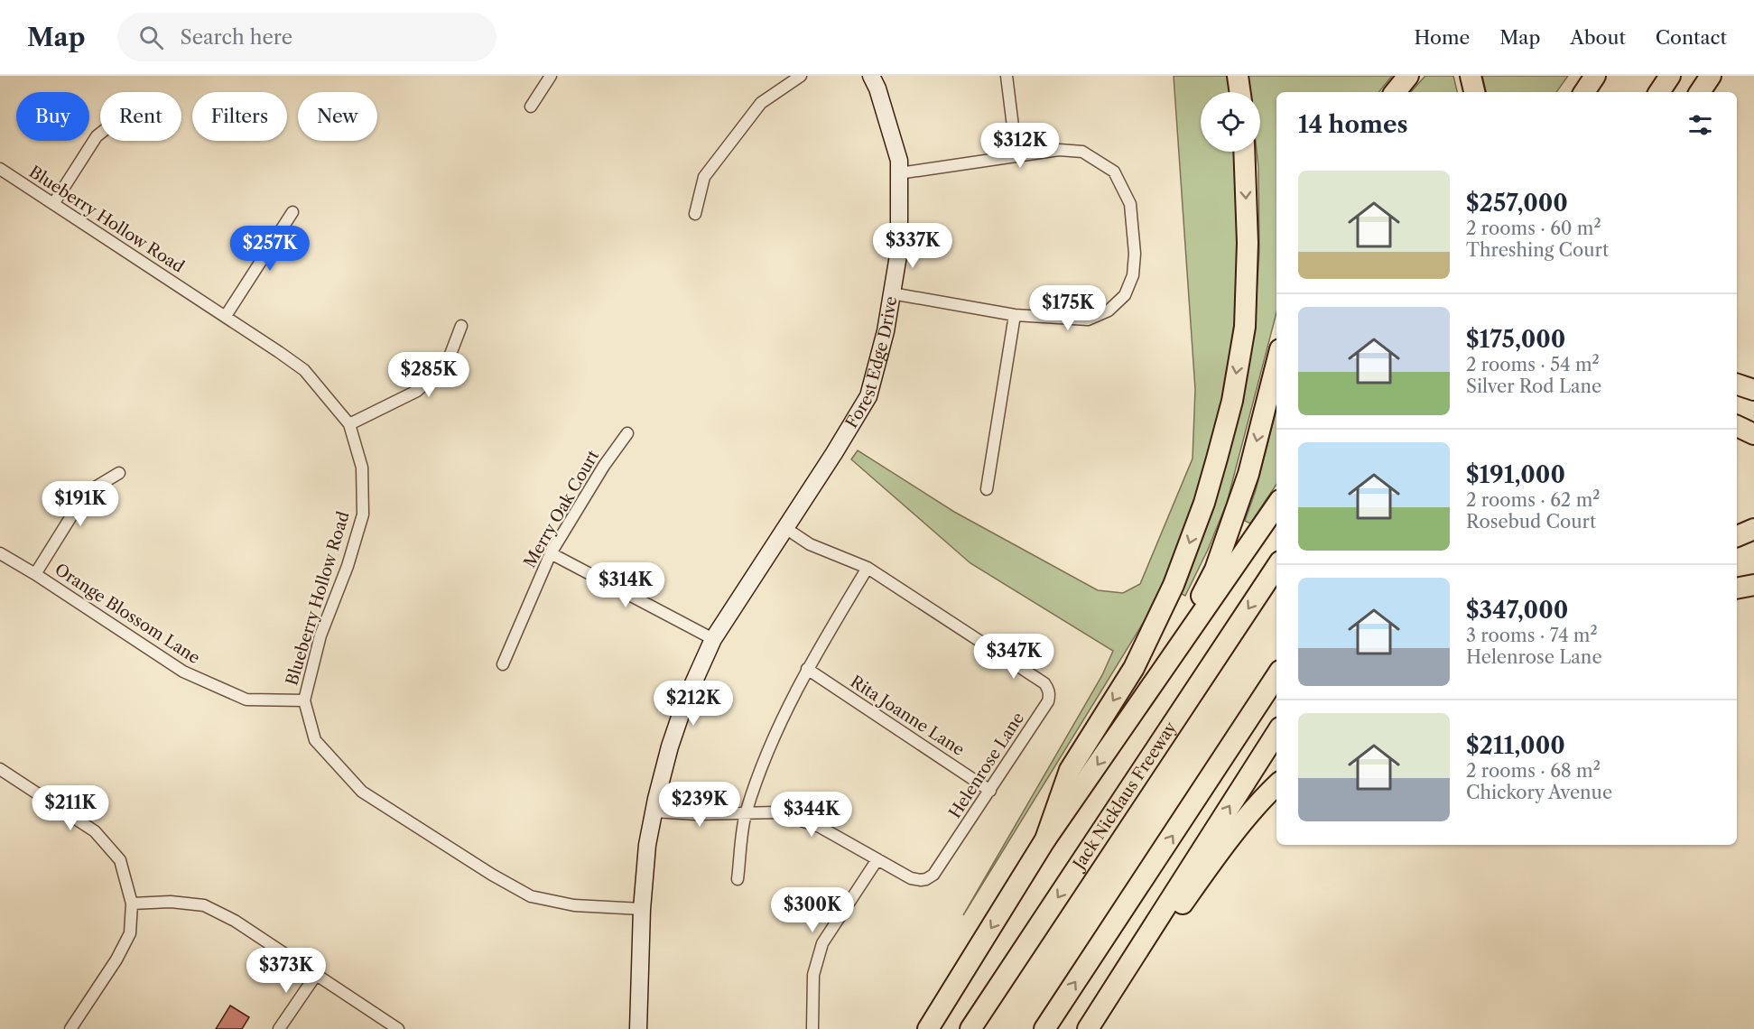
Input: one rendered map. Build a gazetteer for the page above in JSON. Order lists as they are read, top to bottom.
{
  "streets": {
    "highway": ["Jack Nicklaus Freeway"],
    "street": [
      "Blueberry Hollow Road",
      "Forest Edge Drive",
      "Merry Oak Court",
      "Orange Blossom Lane",
      "Rita Joanne Lane",
      "Helenrose Lane"
    ]
  },
  "crossings": [
    ["Blueberry Hollow Road", "Forest Edge Drive"],
    ["Blueberry Hollow Road", "Orange Blossom Lane"],
    ["Forest Edge Drive", "Helenrose Lane"],
    ["Rita Joanne Lane", "Helenrose Lane"]
  ],
  "page": {
    "header": "Map",
    "search": "Search here",
    "nav": [
      "Home",
      "Map",
      "About",
      "Contact"
    ],
    "chip": [
      "Buy",
      "Rent",
      "Filters",
      "New"
    ],
    "heading": "14 homes",
    "price": [
      "$312K",
      "$337K",
      "$257K",
      "$175K",
      "$285K",
      "$191K",
      "$314K",
      "$347K",
      "$212K",
      "$239K",
      "$211K",
      "$344K",
      "$300K",
      "$373K"
    ],
    "list": [
      {
        "name": "$257,000",
        "note": "2 rooms · 60 m² · Threshing Court"
      },
      {
        "name": "$175,000",
        "note": "2 rooms · 54 m² · Silver Rod Lane"
      },
      {
        "name": "$191,000",
        "note": "2 rooms · 62 m² · Rosebud Court"
      },
      {
        "name": "$347,000",
        "note": "3 rooms · 74 m² · Helenrose Lane"
      },
      {
        "name": "$211,000",
        "note": "2 rooms · 68 m² · Chickory Avenue"
      }
    ]
  }
}
